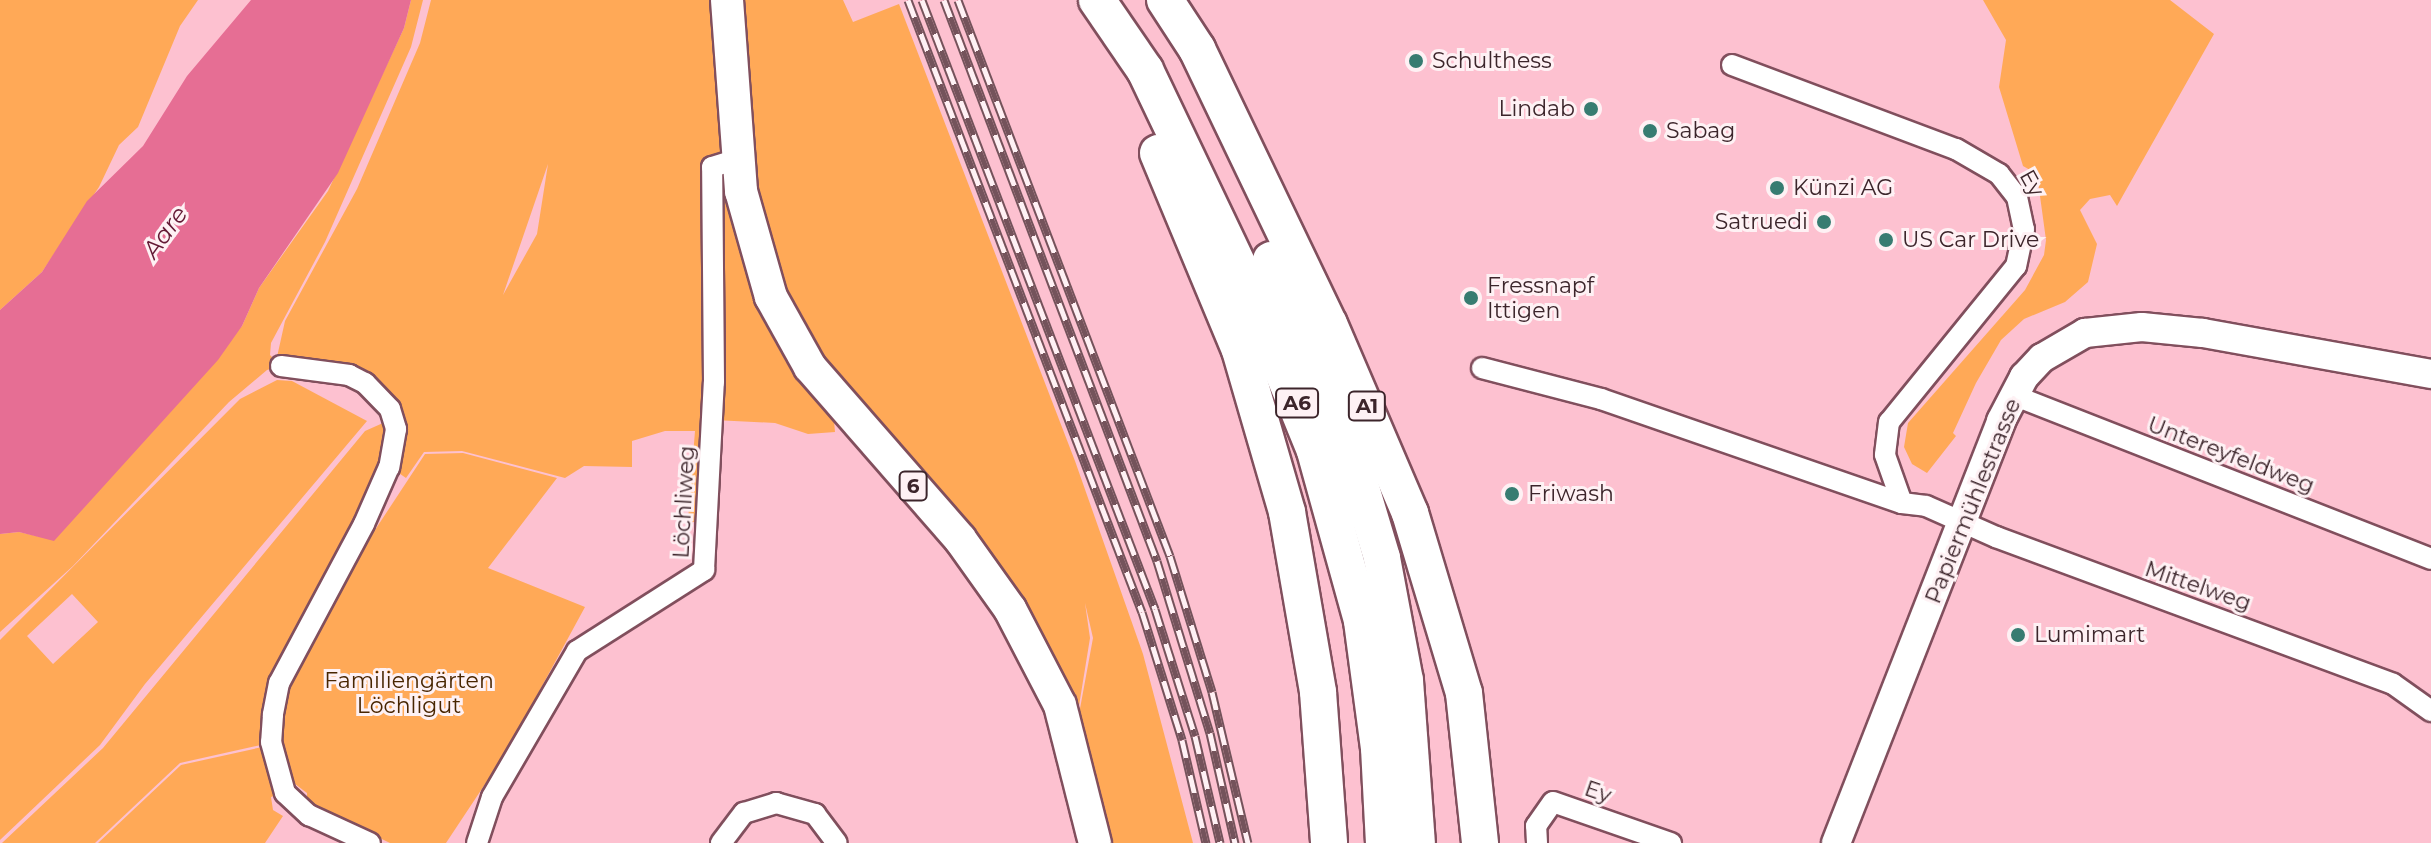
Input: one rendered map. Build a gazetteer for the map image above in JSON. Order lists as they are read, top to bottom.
{
  "streets": {
    "highway": ["A6", "A1"],
    "main road": ["6", "Papiermühlestrasse"],
    "street": [
      "Ey",
      "Untereyfeldweg",
      "Löchliweg",
      "Mittelweg"
    ]
  },
  "crossings": [
    ["Untereyfeldweg", "Papiermühlestrasse"],
    ["6", "Löchliweg"],
    ["Papiermühlestrasse", "Mittelweg"]
  ],
  "water": ["Aare"],
  "parks": ["Familiengärten Löchligut"],
  "places": [
    "Schulthess",
    "Lindab",
    "Sabag",
    "Künzi AG",
    "Satruedi",
    "US Car Drive",
    "Fressnapf Ittigen",
    "Friwash",
    "Lumimart"
  ]
}
